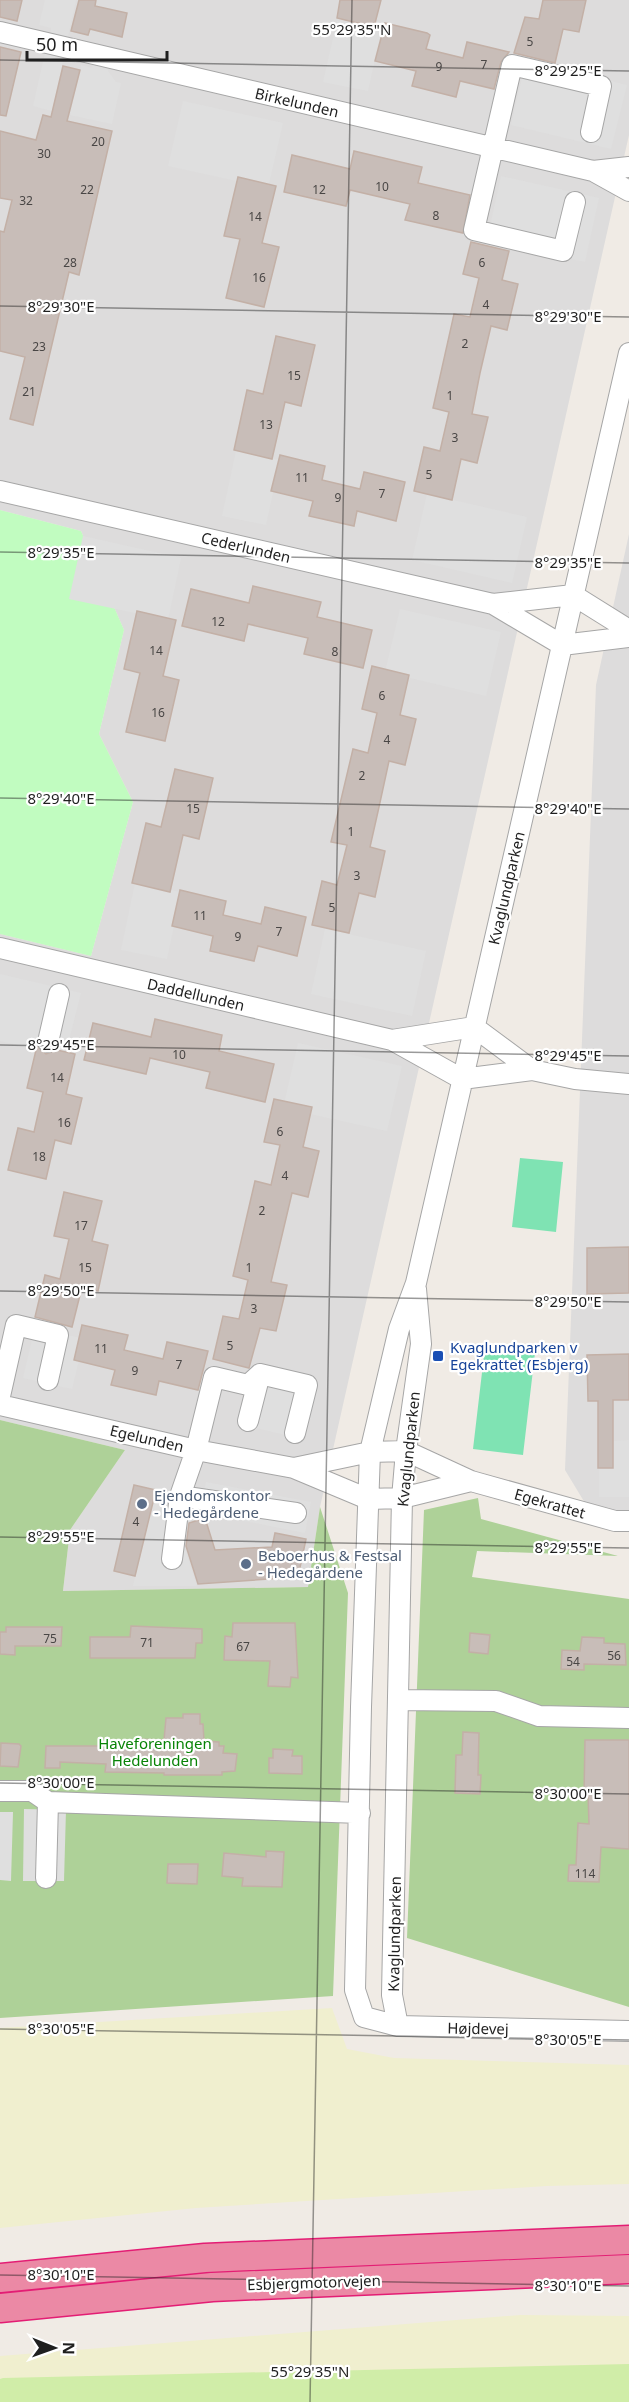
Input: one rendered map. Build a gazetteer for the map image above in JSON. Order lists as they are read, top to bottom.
{
  "streets": {
    "highway": ["Esbjergmotorvejen"],
    "street": [
      "Birkelunden",
      "Cederlunden",
      "Kvaglundparken",
      "Daddellunden",
      "Egelunden",
      "Egekrattet",
      "Højdevej"
    ]
  },
  "crossings": [
    ["Cederlunden", "Kvaglundparken"],
    ["Kvaglundparken", "Daddellunden"],
    ["Kvaglundparken", "Egelunden"],
    ["Kvaglundparken", "Egekrattet"],
    ["Kvaglundparken", "Højdevej"],
    ["Egelunden", "Egekrattet"]
  ],
  "parks": ["Haveforeningen Hedelunden"],
  "places": {
    "transit": ["Kvaglundparken v Egekrattet (Esbjerg)"],
    "other": ["Ejendomskontor - Hedegårdene", "Beboerhus & Festsal - Hedegårdene"]
  },
  "house_numbers": [
    "5",
    "7",
    "9",
    "20",
    "30",
    "10",
    "22",
    "12",
    "32",
    "8",
    "14",
    "28",
    "6",
    "16",
    "4",
    "2",
    "23",
    "15",
    "21",
    "1",
    "13",
    "3",
    "5",
    "11",
    "7",
    "9",
    "12",
    "14",
    "8",
    "6",
    "16",
    "4",
    "2",
    "15",
    "1",
    "3",
    "5",
    "11",
    "7",
    "9",
    "10",
    "14",
    "16",
    "6",
    "18",
    "4",
    "2",
    "17",
    "15",
    "1",
    "3",
    "5",
    "11",
    "7",
    "9",
    "4",
    "75",
    "71",
    "67",
    "56",
    "54",
    "114"
  ],
  "scale_bar": "50 m",
  "north": "right",
  "coordinates": [
    "55°29'35\"N",
    "8°29'25\"E",
    "8°29'30\"E",
    "8°29'35\"E",
    "8°29'40\"E",
    "8°29'45\"E",
    "8°29'50\"E",
    "8°29'55\"E",
    "8°30'00\"E",
    "8°30'05\"E",
    "8°30'10\"E"
  ]
}
